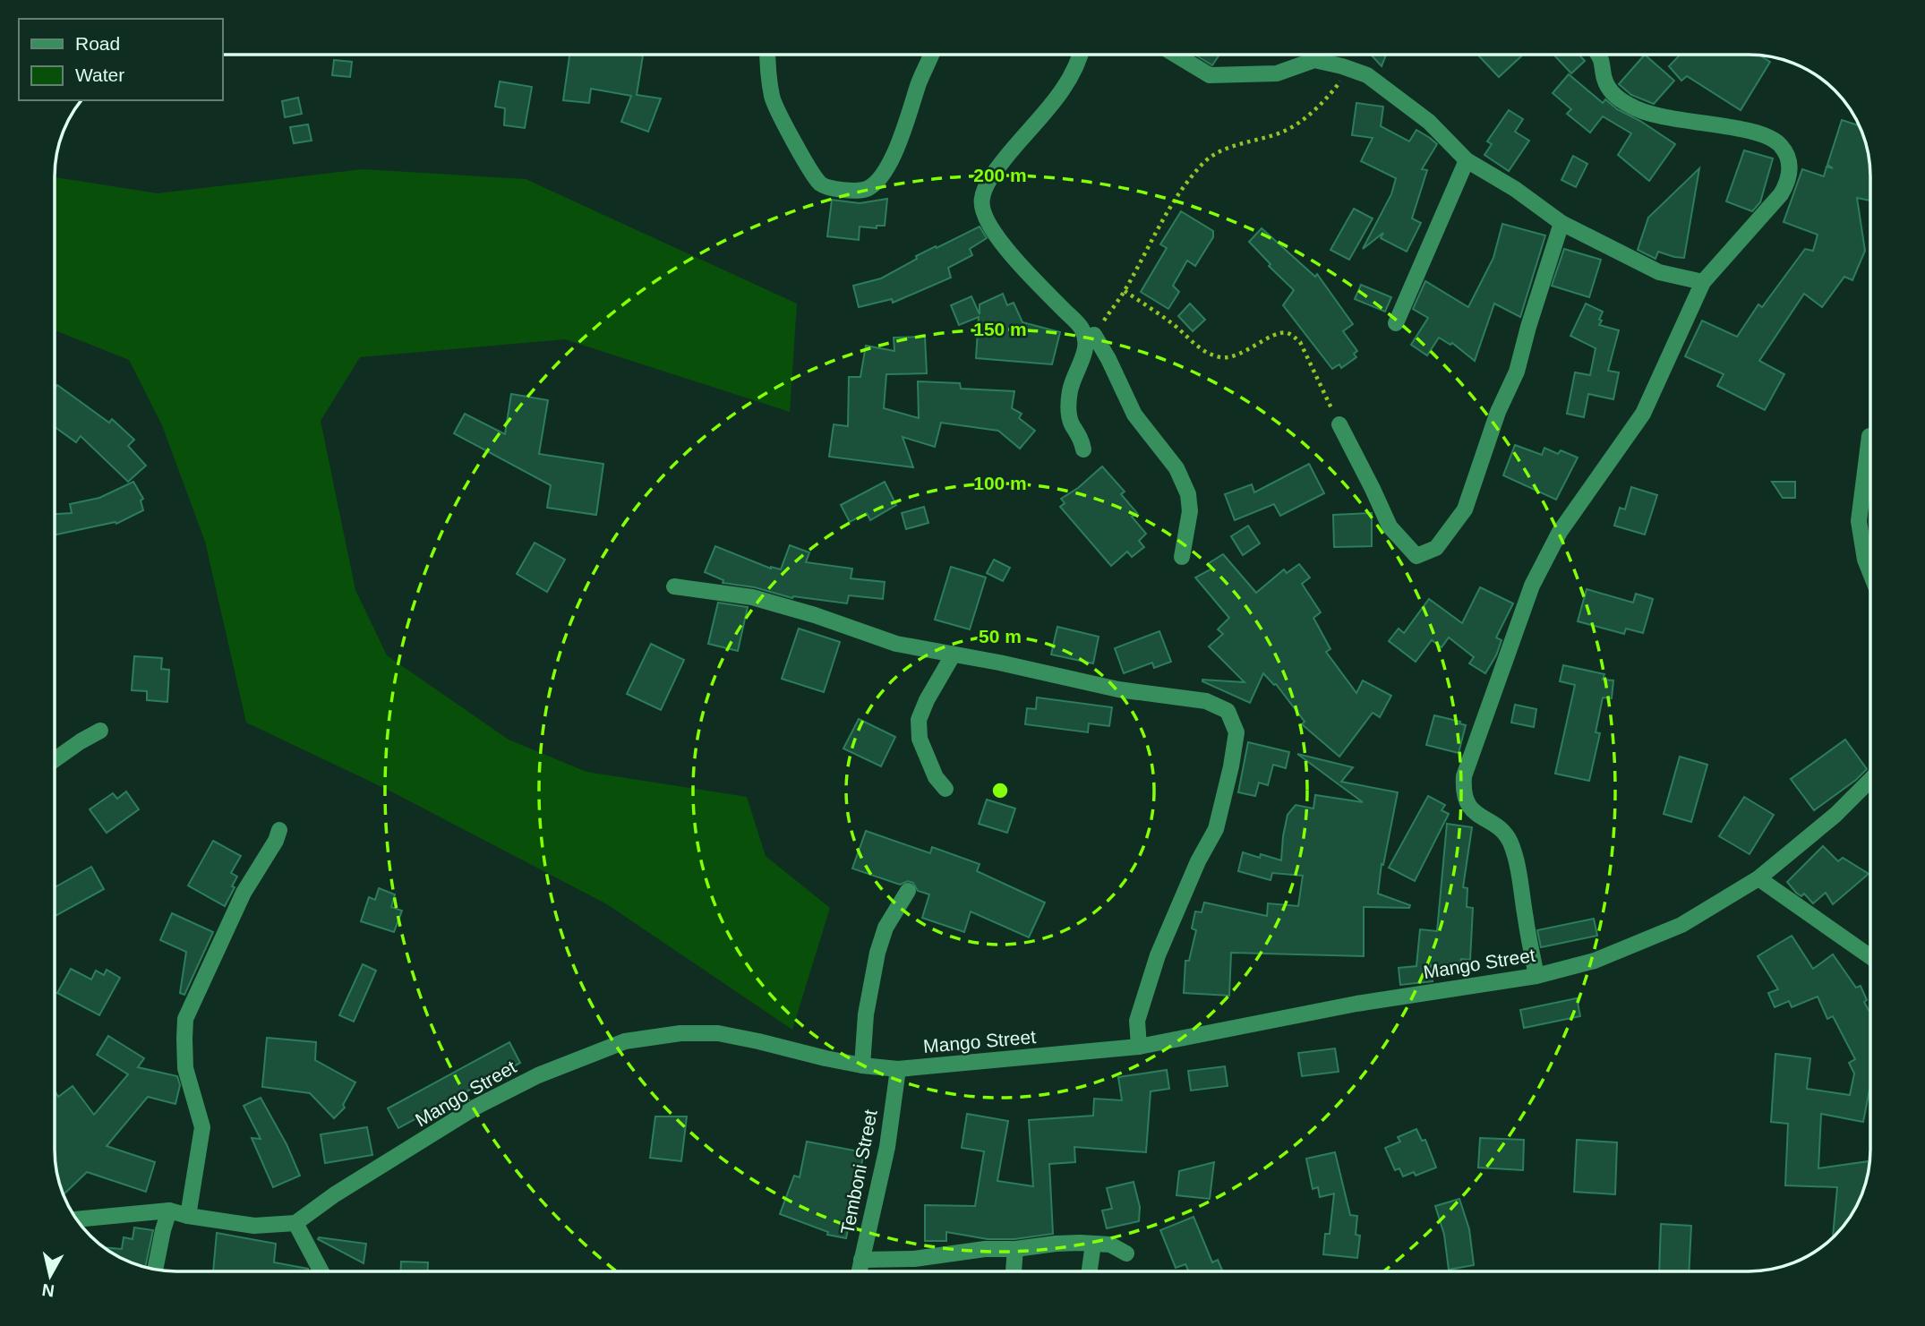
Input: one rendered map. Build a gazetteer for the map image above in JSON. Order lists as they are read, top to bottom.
{
  "streets": {
    "street": ["Mango Street", "Temboni Street"]
  },
  "crossings": [
    ["Mango Street", "Temboni Street"]
  ],
  "legend": ["Road", "Water"],
  "north": "bottom",
  "rings": [
    "200 m",
    "150 m",
    "100 m",
    "50 m"
  ]
}
